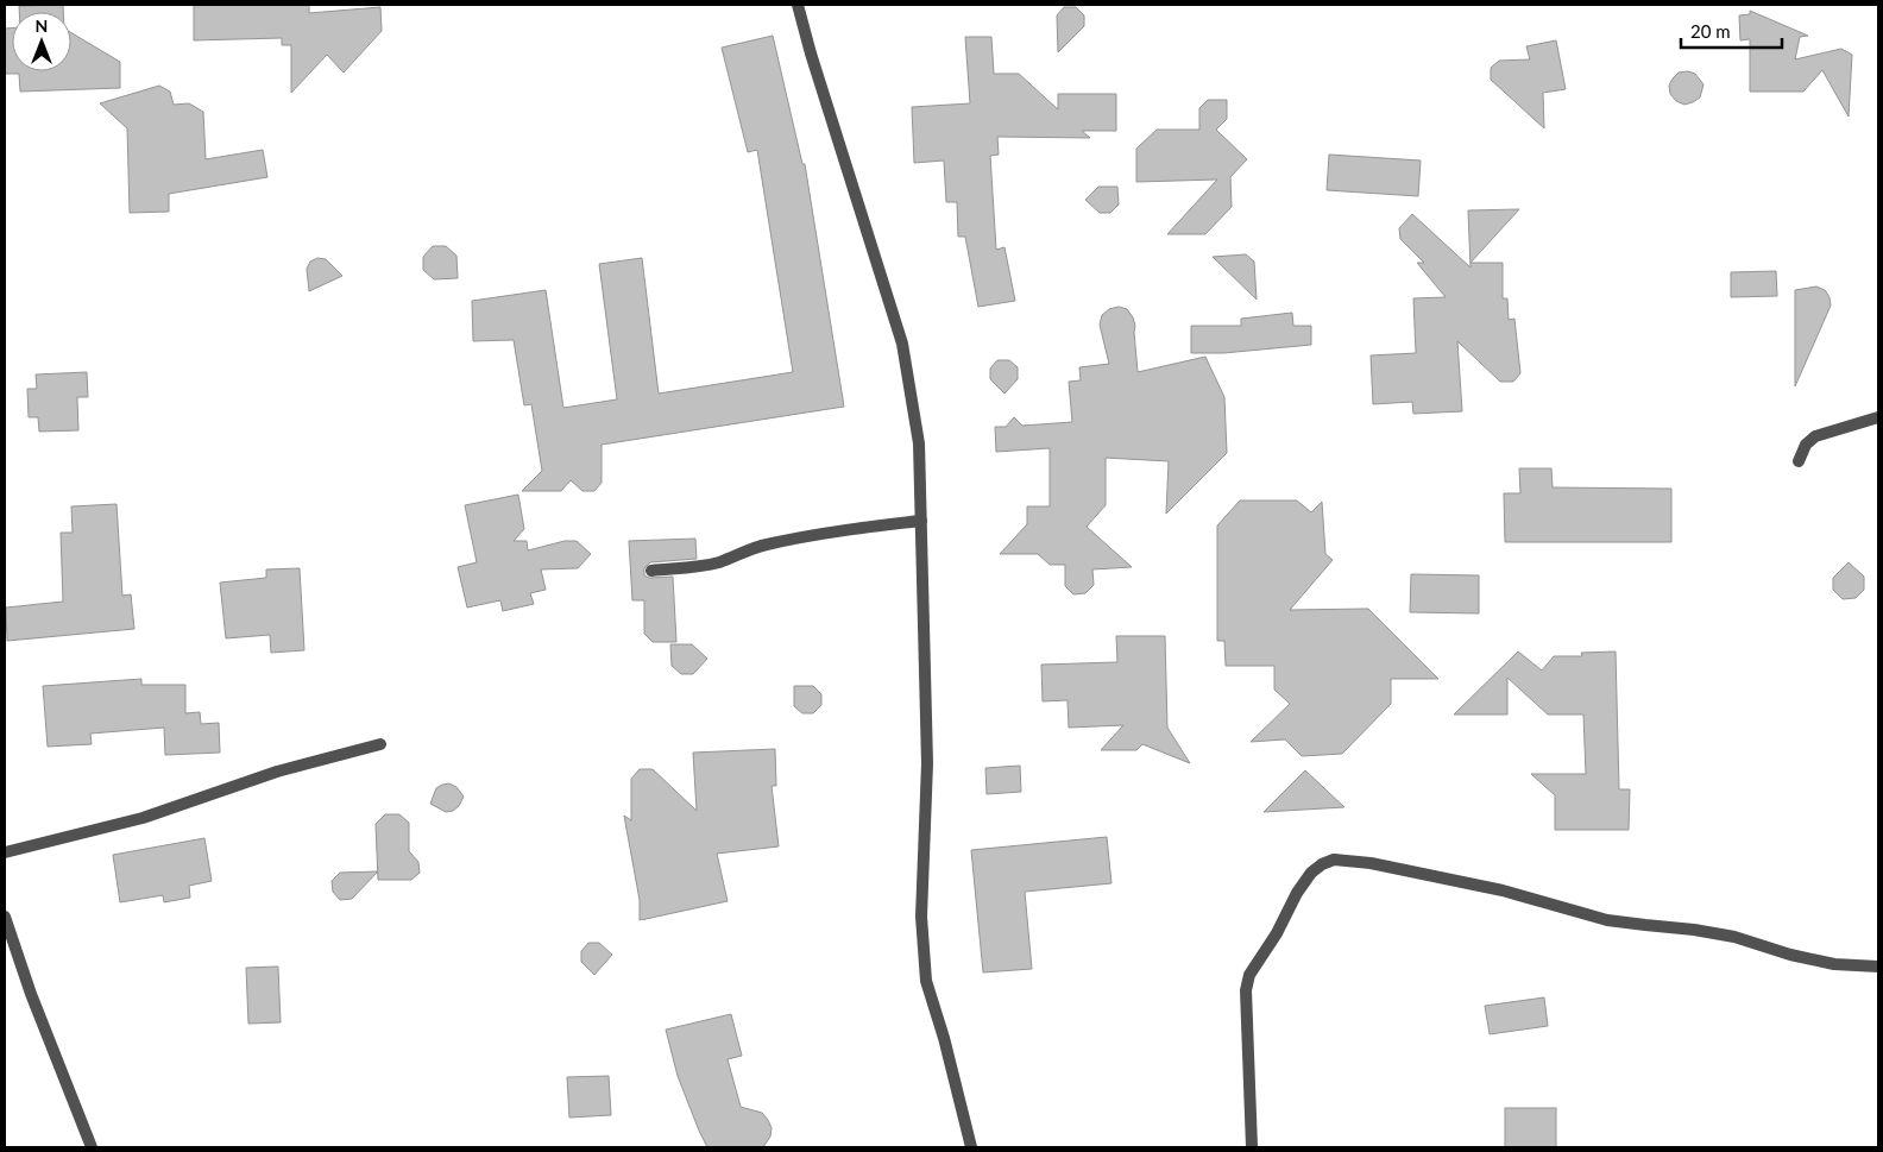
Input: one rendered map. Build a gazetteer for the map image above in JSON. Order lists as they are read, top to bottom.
{
  "scale_bar": "20 m",
  "north": "top"
}
